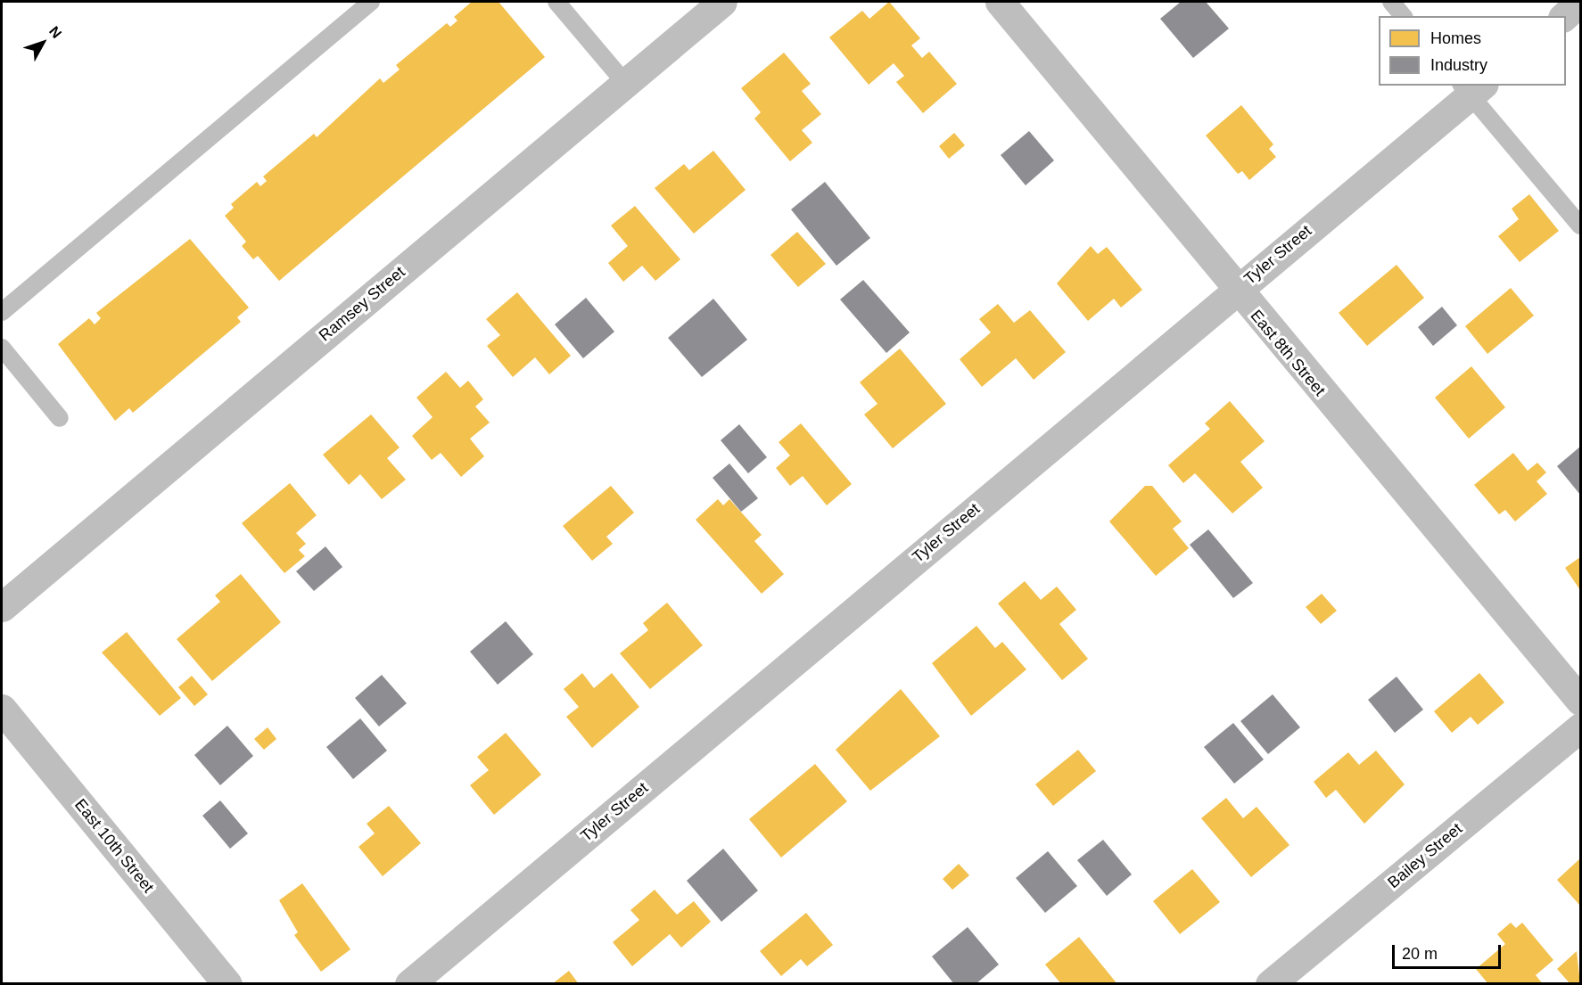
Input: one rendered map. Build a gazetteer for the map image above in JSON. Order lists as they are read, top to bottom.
{
  "streets": {
    "street": [
      "Tyler Street",
      "Ramsey Street",
      "East 8th Street",
      "East 10th Street",
      "Bailey Street"
    ]
  },
  "crossings": [
    ["Tyler Street", "East 8th Street"]
  ],
  "legend": ["Homes", "Industry"],
  "scale_bar": "20 m",
  "north": "top right"
}
